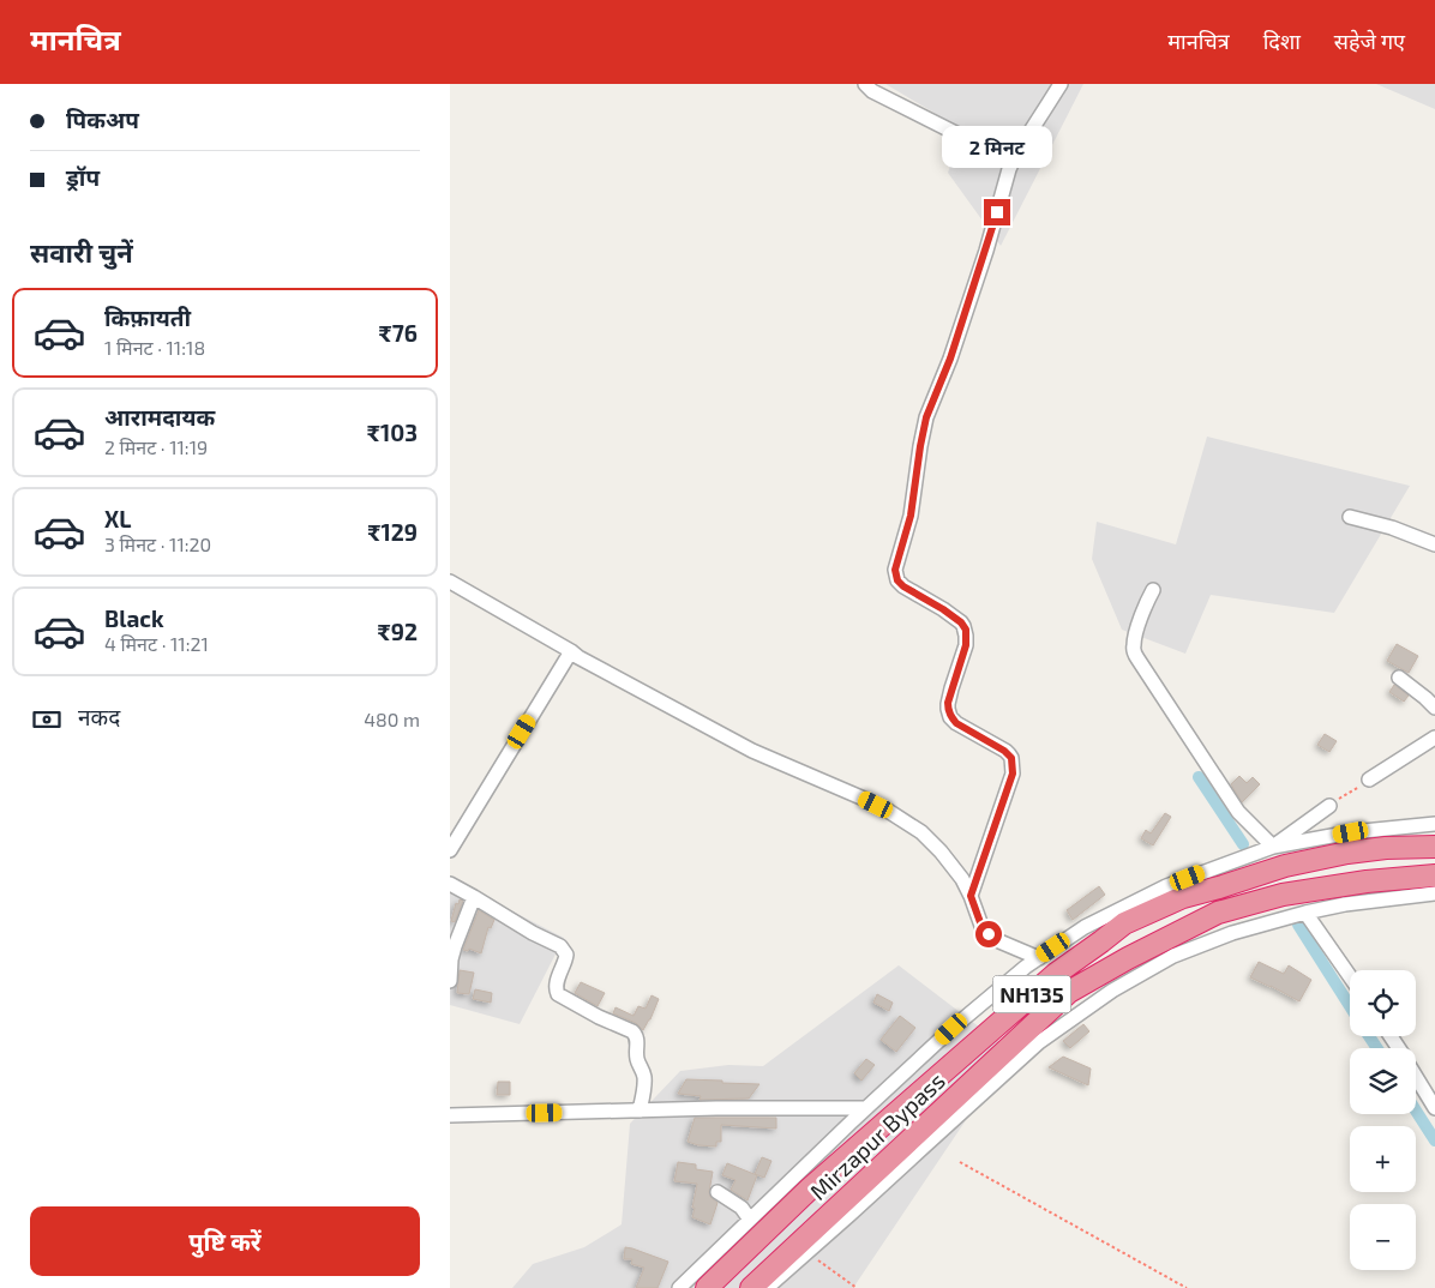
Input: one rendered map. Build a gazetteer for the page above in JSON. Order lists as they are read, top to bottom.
{
  "streets": {
    "highway": ["NH135", "Mirzapur Bypass"]
  },
  "page": {
    "header": "मानचित्र",
    "nav": ["मानचित्र", "दिशा", "सहेजे गए"],
    "banner": ["पिकअप", "ड्रॉप"],
    "bubble": "2 मिनट",
    "heading": "सवारी चुनें",
    "list": [
      {
        "name": "किफ़ायती",
        "note": "1 मिनट · 11:18",
        "value": "₹76"
      },
      {
        "name": "आरामदायक",
        "note": "2 मिनट · 11:19",
        "value": "₹103"
      },
      {
        "name": "XL",
        "note": "3 मिनट · 11:20",
        "value": "₹129"
      },
      {
        "name": "Black",
        "note": "4 मिनट · 11:21",
        "value": "₹92"
      }
    ],
    "pay": ["नकद", "480 m"],
    "map_buttons": ["+", "−"],
    "buttons": "पुष्टि करें"
  }
}
